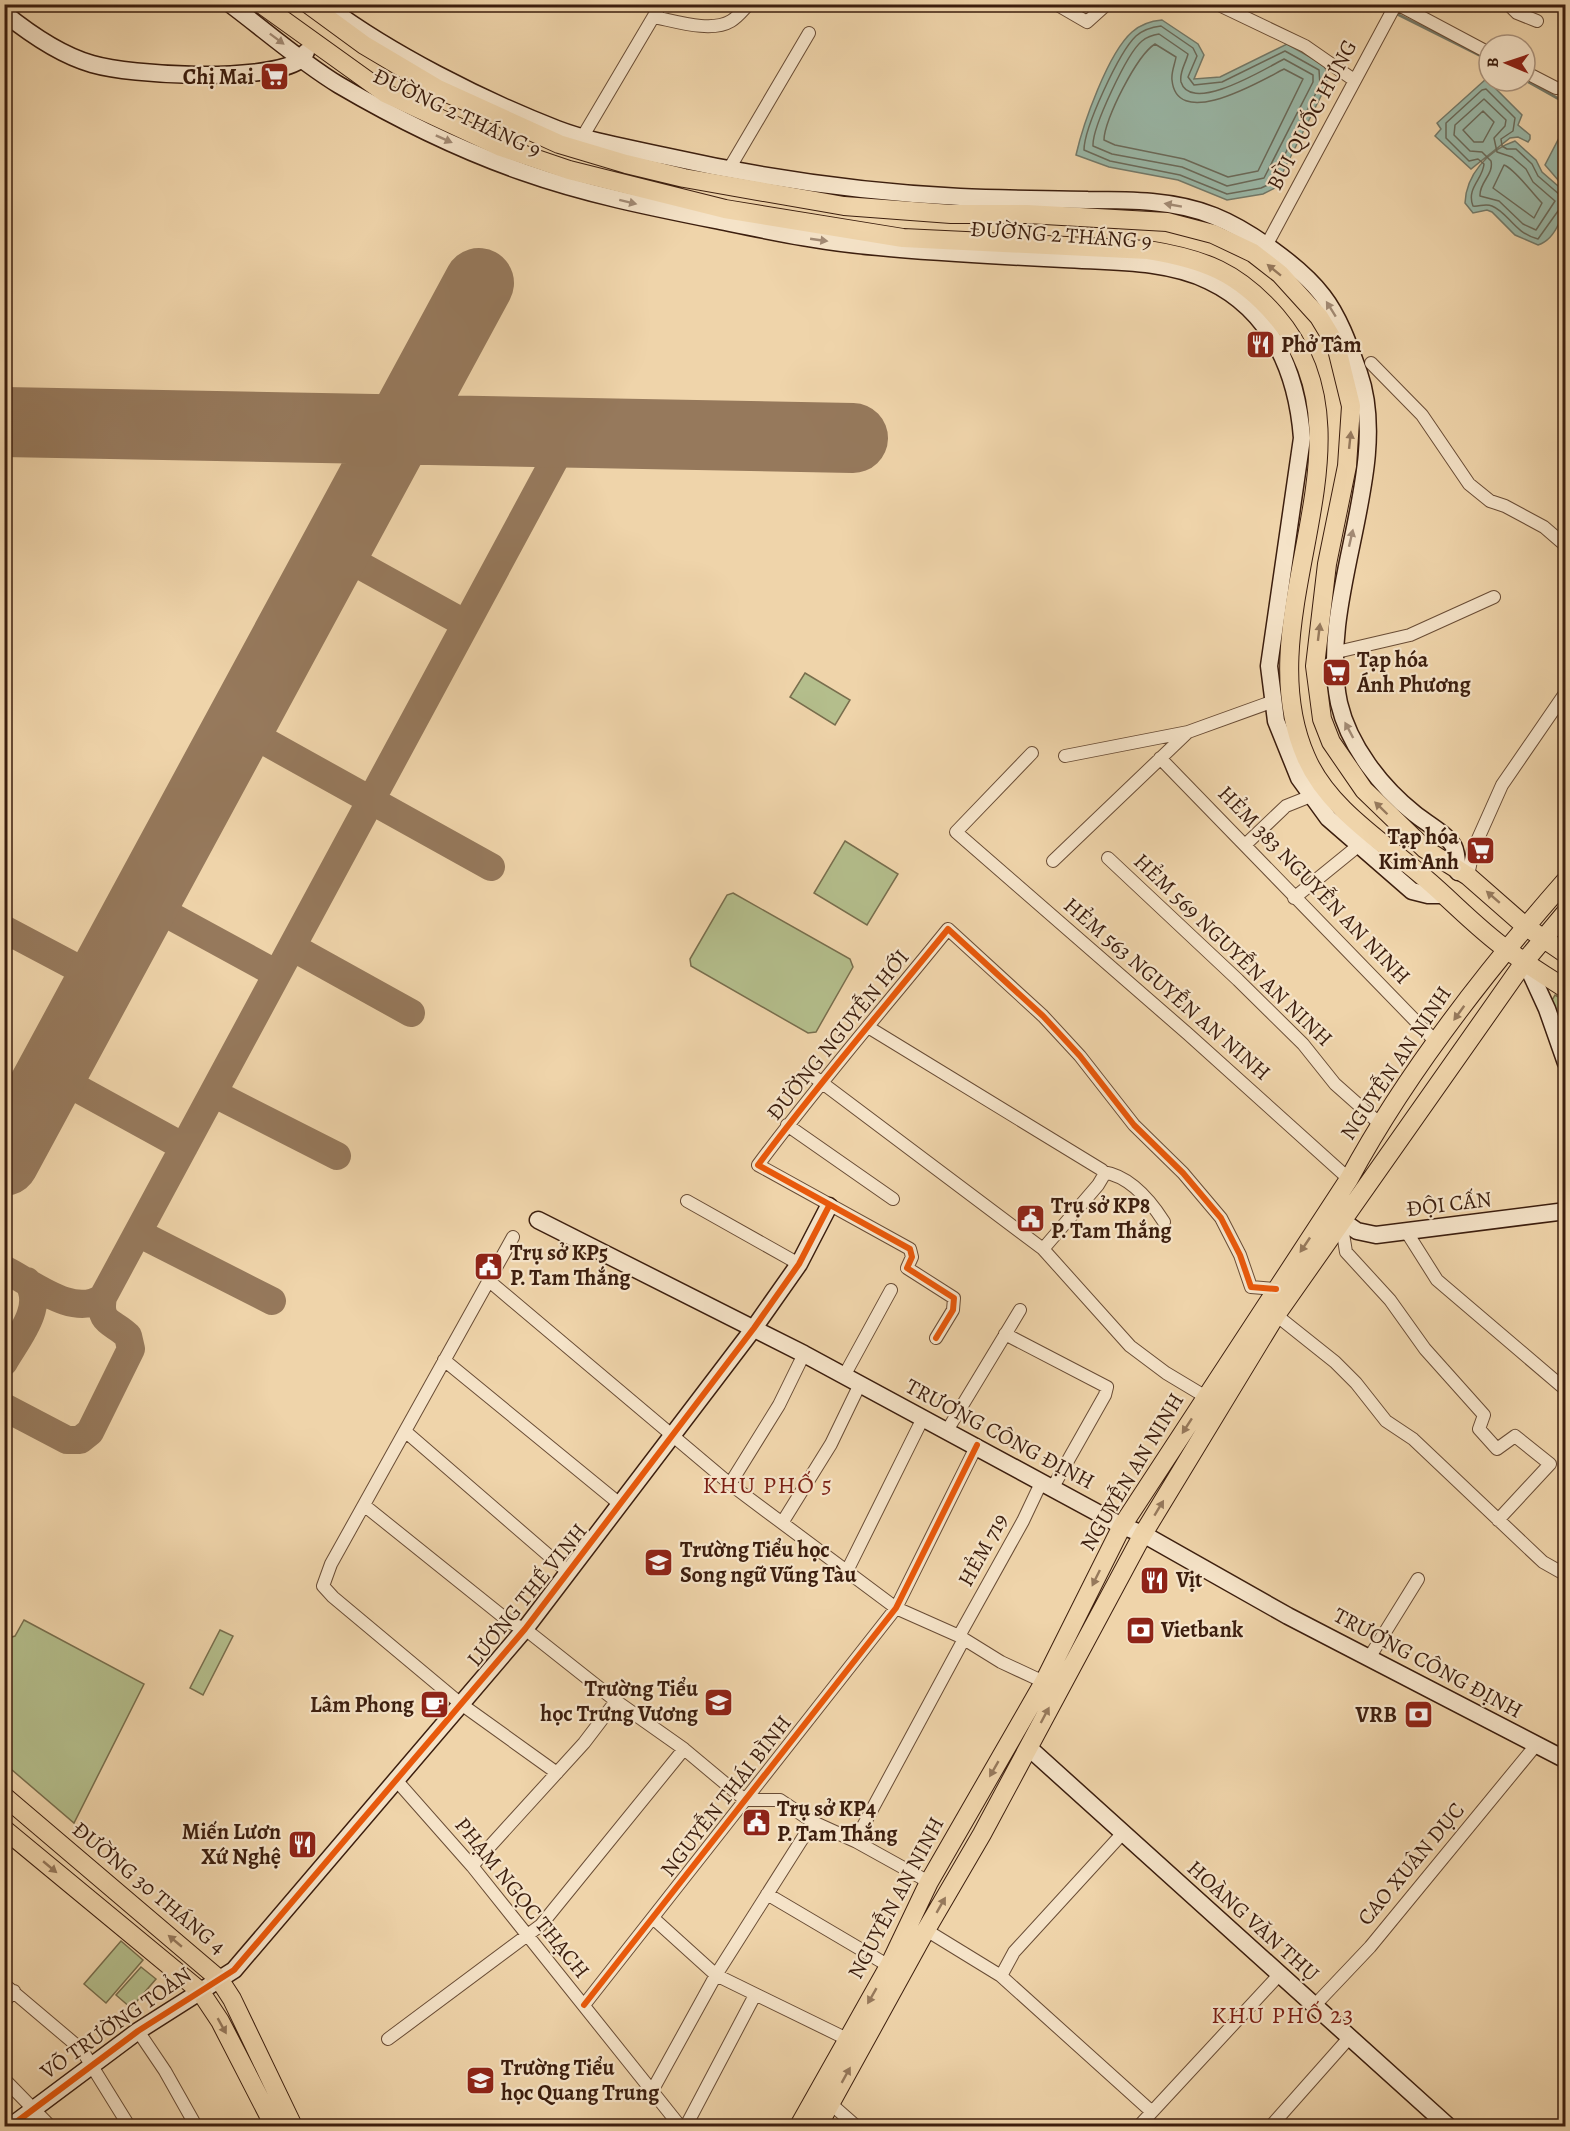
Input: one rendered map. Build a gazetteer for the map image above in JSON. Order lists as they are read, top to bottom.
{
  "streets": {
    "main road": [
      "ĐƯỜNG 2 THÁNG 9",
      "NGUYỄN AN NINH",
      "ĐỘI CẤN",
      "TRƯƠNG CÔNG ĐỊNH",
      "LƯƠNG THẾ VINH",
      "ĐƯỜNG 30 THÁNG 4",
      "HOÀNG VĂN THỤ",
      "VÕ TRƯỜNG TOẢN"
    ],
    "street": [
      "BÙI QUỐC HƯNG",
      "HẺM 383 NGUYỄN AN NINH",
      "HẺM 569 NGUYỄN AN NINH",
      "HẺM 563 NGUYỄN AN NINH",
      "ĐƯỜNG NGUYỄN HỚI",
      "HẺM 719",
      "NGUYỄN THÁI BÌNH",
      "CAO XUÂN DỤC",
      "PHẠM NGỌC THẠCH"
    ]
  },
  "crossings": [
    ["ĐƯỜNG 2 THÁNG 9", "BÙI QUỐC HƯNG"],
    ["ĐƯỜNG 2 THÁNG 9", "NGUYỄN AN NINH"],
    ["HẺM 383 NGUYỄN AN NINH", "NGUYỄN AN NINH"],
    ["HẺM 569 NGUYỄN AN NINH", "NGUYỄN AN NINH"],
    ["HẺM 563 NGUYỄN AN NINH", "NGUYỄN AN NINH"],
    ["ĐƯỜNG NGUYỄN HỚI", "NGUYỄN AN NINH"],
    ["ĐƯỜNG NGUYỄN HỚI", "LƯƠNG THẾ VINH"],
    ["NGUYỄN AN NINH", "ĐỘI CẤN"],
    ["NGUYỄN AN NINH", "TRƯƠNG CÔNG ĐỊNH"],
    ["NGUYỄN AN NINH", "HOÀNG VĂN THỤ"],
    ["TRƯƠNG CÔNG ĐỊNH", "HẺM 719"],
    ["TRƯƠNG CÔNG ĐỊNH", "LƯƠNG THẾ VINH"],
    ["TRƯƠNG CÔNG ĐỊNH", "NGUYỄN THÁI BÌNH"],
    ["TRƯƠNG CÔNG ĐỊNH", "CAO XUÂN DỤC"],
    ["LƯƠNG THẾ VINH", "ĐƯỜNG 30 THÁNG 4"],
    ["LƯƠNG THẾ VINH", "PHẠM NGỌC THẠCH"],
    ["LƯƠNG THẾ VINH", "VÕ TRƯỜNG TOẢN"],
    ["NGUYỄN THÁI BÌNH", "PHẠM NGỌC THẠCH"],
    ["CAO XUÂN DỤC", "HOÀNG VĂN THỤ"],
    ["ĐƯỜNG 30 THÁNG 4", "VÕ TRƯỜNG TOẢN"]
  ],
  "districts": ["KHU PHỐ 5", "KHU PHỐ 23"],
  "places": {
    "supermarket": ["Chị Mai", "Tạp hóa Ánh Phương", "Tạp hóa Kim Anh"],
    "restaurant": ["Phở Tâm", "Vịt", "Miến Lươn Xứ Nghệ"],
    "public building": ["Trụ sở KP8 P. Tam Thắng", "Trụ sở KP5 P. Tam Thắng", "Trụ sở KP4 P. Tam Thắng"],
    "school or university": ["Trường Tiểu học Song ngữ Vũng Tàu", "Trường Tiểu học Trưng Vương", "Trường Tiểu học Quang Trung"],
    "bank": ["Vietbank", "VRB"],
    "cafe": ["Lâm Phong"]
  },
  "north": "left"
}
